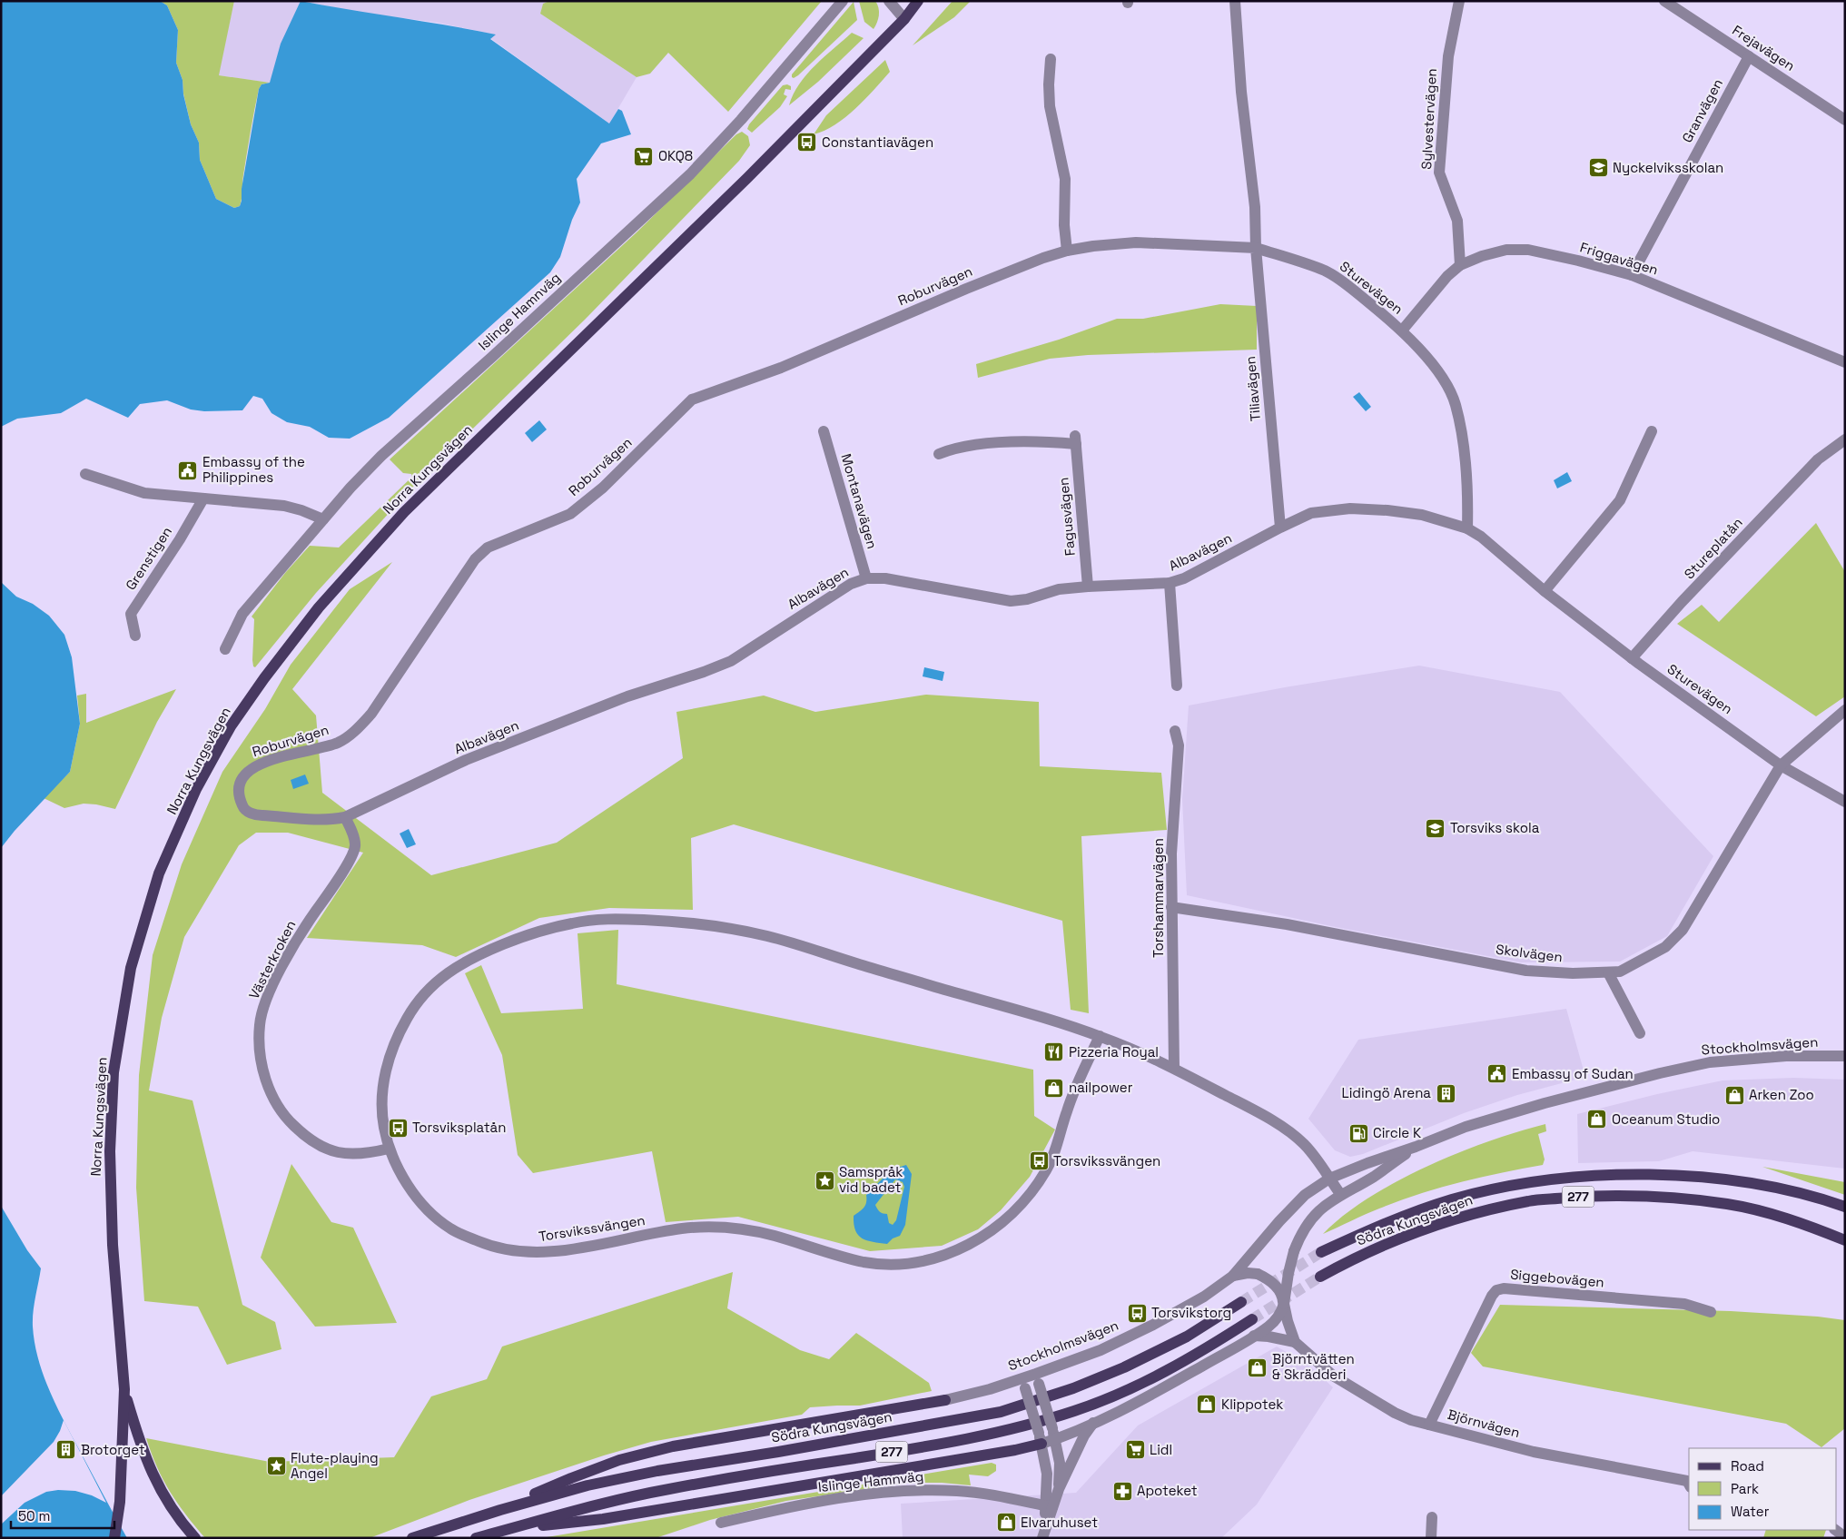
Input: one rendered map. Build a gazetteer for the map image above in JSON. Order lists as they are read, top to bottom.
{
  "streets": {
    "main road": ["Norra Kungsvägen", "277", "Södra Kungsvägen"],
    "street": [
      "Frejavägen",
      "Granvägen",
      "Sylvestervägen",
      "Friggavägen",
      "Roburvägen",
      "Sturevägen",
      "Islinge Hamnväg",
      "Tiliavägen",
      "Montanavägen",
      "Fagusvägen",
      "Stureplatån",
      "Albavägen",
      "Grenstigen",
      "Torshammarvägen",
      "Skolvägen",
      "Västerkroken",
      "Stockholmsvägen",
      "Torsvikssvängen",
      "Siggebovägen",
      "Björnvägen"
    ]
  },
  "crossings": [
    ["Frejavägen", "Granvägen"],
    ["Granvägen", "Friggavägen"],
    ["Sylvestervägen", "Friggavägen"],
    ["Friggavägen", "Sturevägen"],
    ["Roburvägen", "Sturevägen"],
    ["Roburvägen", "Tiliavägen"],
    ["Roburvägen", "Albavägen"],
    ["Sturevägen", "Tiliavägen"],
    ["Sturevägen", "Stureplatån"],
    ["Sturevägen", "Albavägen"],
    ["Sturevägen", "Skolvägen"],
    ["Tiliavägen", "Albavägen"],
    ["Montanavägen", "Albavägen"],
    ["Fagusvägen", "Albavägen"],
    ["Albavägen", "Västerkroken"],
    ["Torshammarvägen", "Skolvägen"],
    ["Torshammarvägen", "Torsvikssvängen"],
    ["Västerkroken", "Torsvikssvängen"],
    ["Stockholmsvägen", "Torsvikssvängen"],
    ["Siggebovägen", "Björnvägen"]
  ],
  "places": {
    "bus stop": [
      "Constantiavägen",
      "Torsviksplatån",
      "Torsvikssvängen",
      "Torsvikstorg"
    ],
    "supermarket": ["OKQ8", "Lidl"],
    "school or university": ["Nyckelviksskolan", "Torsviks skola"],
    "public building": ["Embassy of the Philippines", "Embassy of Sudan"],
    "restaurant": ["Pizzeria Royal"],
    "shop": [
      "nailpower",
      "Arken Zoo",
      "Oceanum Studio",
      "Björntvätten & Skrädderi",
      "Klippotek",
      "Elvaruhuset"
    ],
    "building": ["Lidingö Arena", "Brotorget"],
    "fuel station": ["Circle K"],
    "place": ["Samspråk vid badet", "Flute-playing Angel"],
    "pharmacy": ["Apoteket"]
  },
  "legend": ["Road", "Park", "Water"],
  "scale_bar": "50 m"
}
